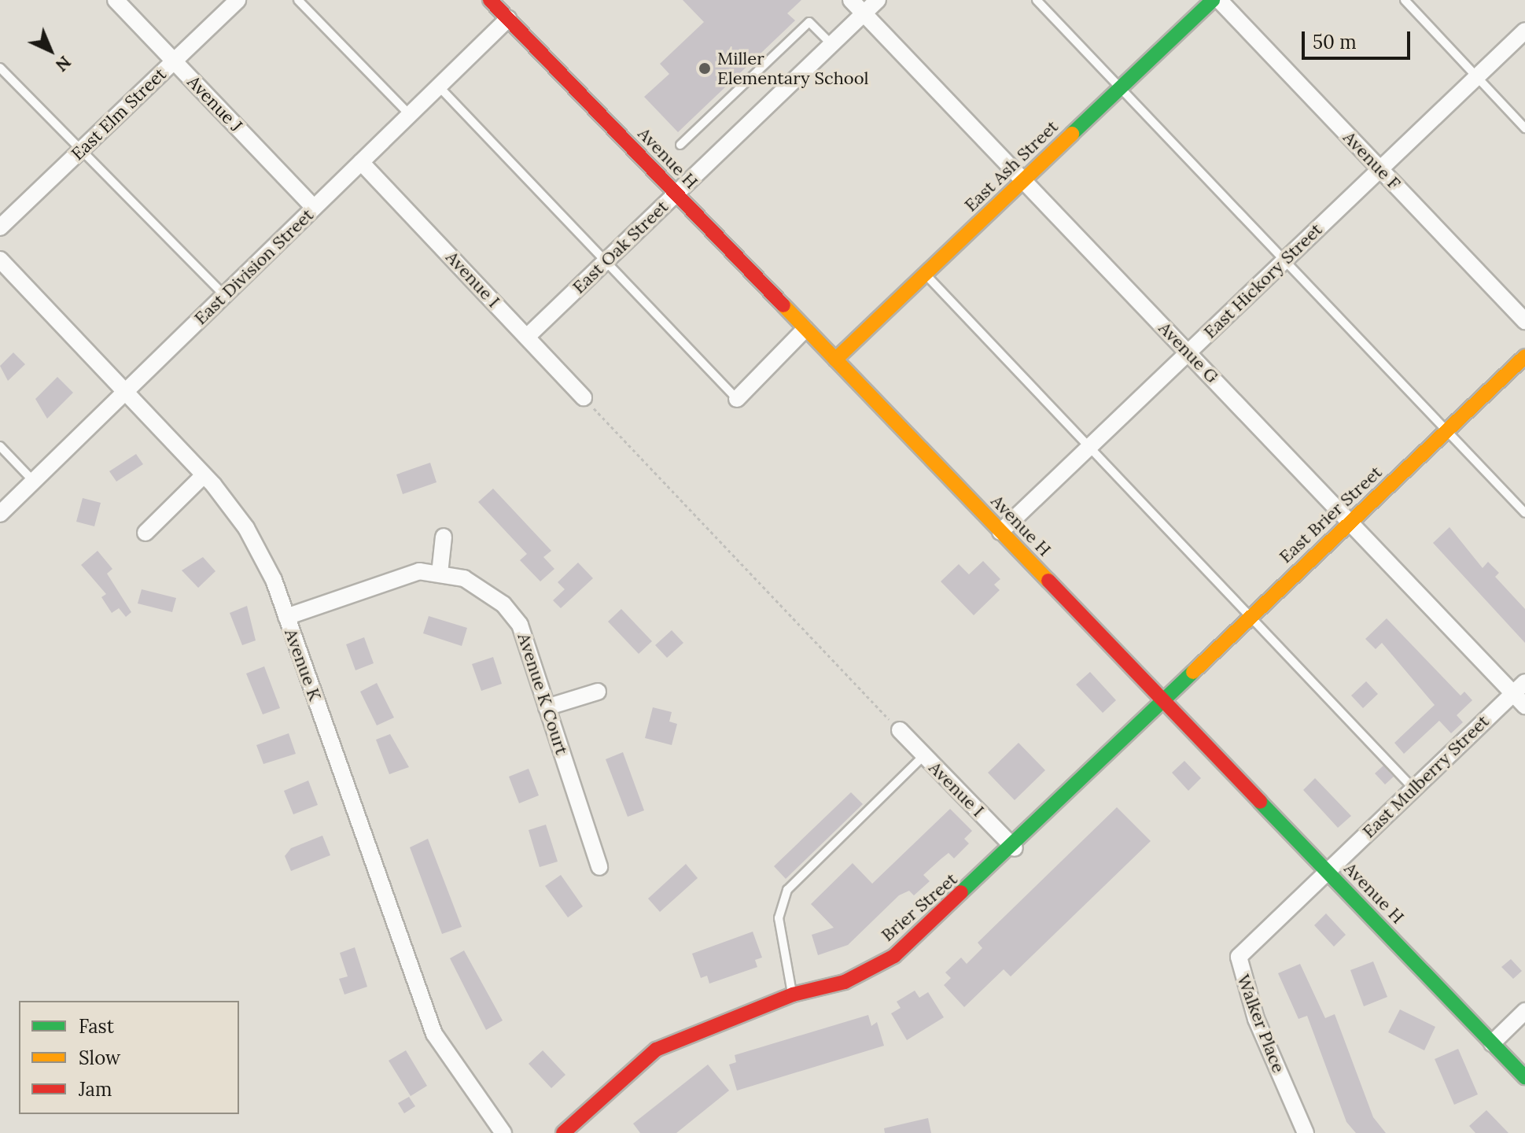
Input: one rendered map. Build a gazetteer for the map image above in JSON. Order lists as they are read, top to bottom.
{
  "streets": {
    "street": [
      "Avenue J",
      "East Elm Street",
      "Avenue H",
      "Avenue F",
      "East Ash Street",
      "East Oak Street",
      "East Division Street",
      "Avenue I",
      "East Hickory Street",
      "Avenue G",
      "East Brier Street",
      "Avenue K",
      "Avenue K Court",
      "East Mulberry Street",
      "Brier Street",
      "Walker Place"
    ]
  },
  "crossings": [
    ["Avenue J", "East Elm Street"],
    ["Avenue J", "East Division Street"],
    ["Avenue H", "East Ash Street"],
    ["Avenue H", "East Oak Street"],
    ["Avenue H", "East Division Street"],
    ["Avenue H", "East Hickory Street"],
    ["Avenue H", "East Brier Street"],
    ["Avenue H", "East Mulberry Street"],
    ["Avenue H", "Brier Street"],
    ["Avenue H", "Walker Place"],
    ["Avenue F", "East Hickory Street"],
    ["East Ash Street", "Avenue G"],
    ["East Oak Street", "Avenue I"],
    ["East Oak Street", "Avenue G"],
    ["East Division Street", "Avenue I"],
    ["East Division Street", "Avenue K"],
    ["Avenue I", "Brier Street"],
    ["East Hickory Street", "Avenue G"],
    ["Avenue G", "East Brier Street"],
    ["Avenue G", "East Mulberry Street"],
    ["East Brier Street", "Brier Street"],
    ["Avenue K", "Avenue K Court"],
    ["East Mulberry Street", "Walker Place"]
  ],
  "places": ["Miller Elementary School"],
  "legend": ["Fast", "Slow", "Jam"],
  "scale_bar": "50 m",
  "north": "bottom right"
}
